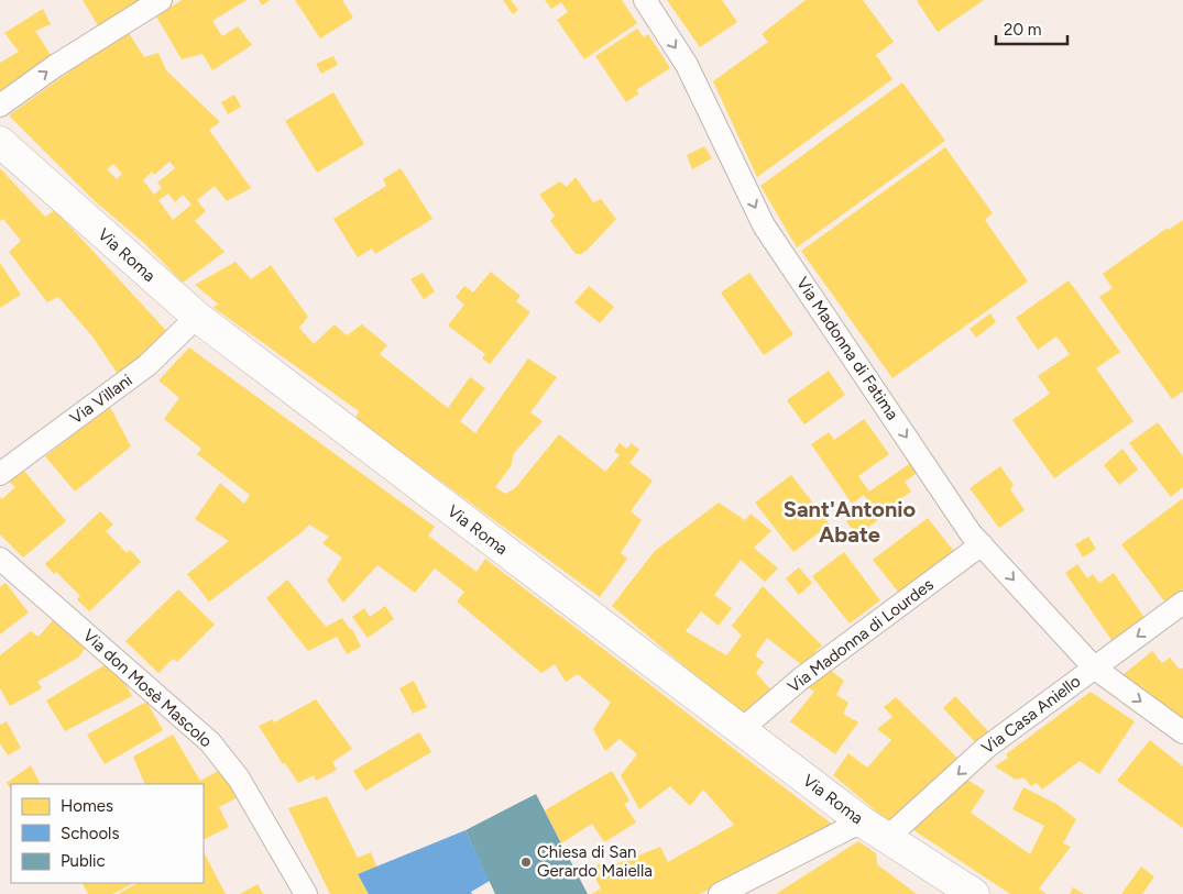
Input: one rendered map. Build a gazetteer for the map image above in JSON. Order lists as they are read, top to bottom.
{
  "streets": {
    "main road": ["Via Roma"],
    "street": [
      "Via Madonna di Fatima",
      "Via Villani",
      "Via Madonna di Lourdes",
      "Via don Mosè Mascolo",
      "Via Casa Aniello"
    ]
  },
  "crossings": [
    ["Via Roma", "Via Villani"],
    ["Via Roma", "Via Madonna di Lourdes"],
    ["Via Roma", "Via Casa Aniello"],
    ["Via Madonna di Fatima", "Via Madonna di Lourdes"],
    ["Via Madonna di Fatima", "Via Casa Aniello"]
  ],
  "one_way": ["Via Madonna di Fatima", "Via Casa Aniello"],
  "districts": ["Sant'Antonio Abate"],
  "places": ["Chiesa di San Gerardo Maiella"],
  "legend": ["Homes", "Schools", "Public"],
  "scale_bar": "20 m"
}
